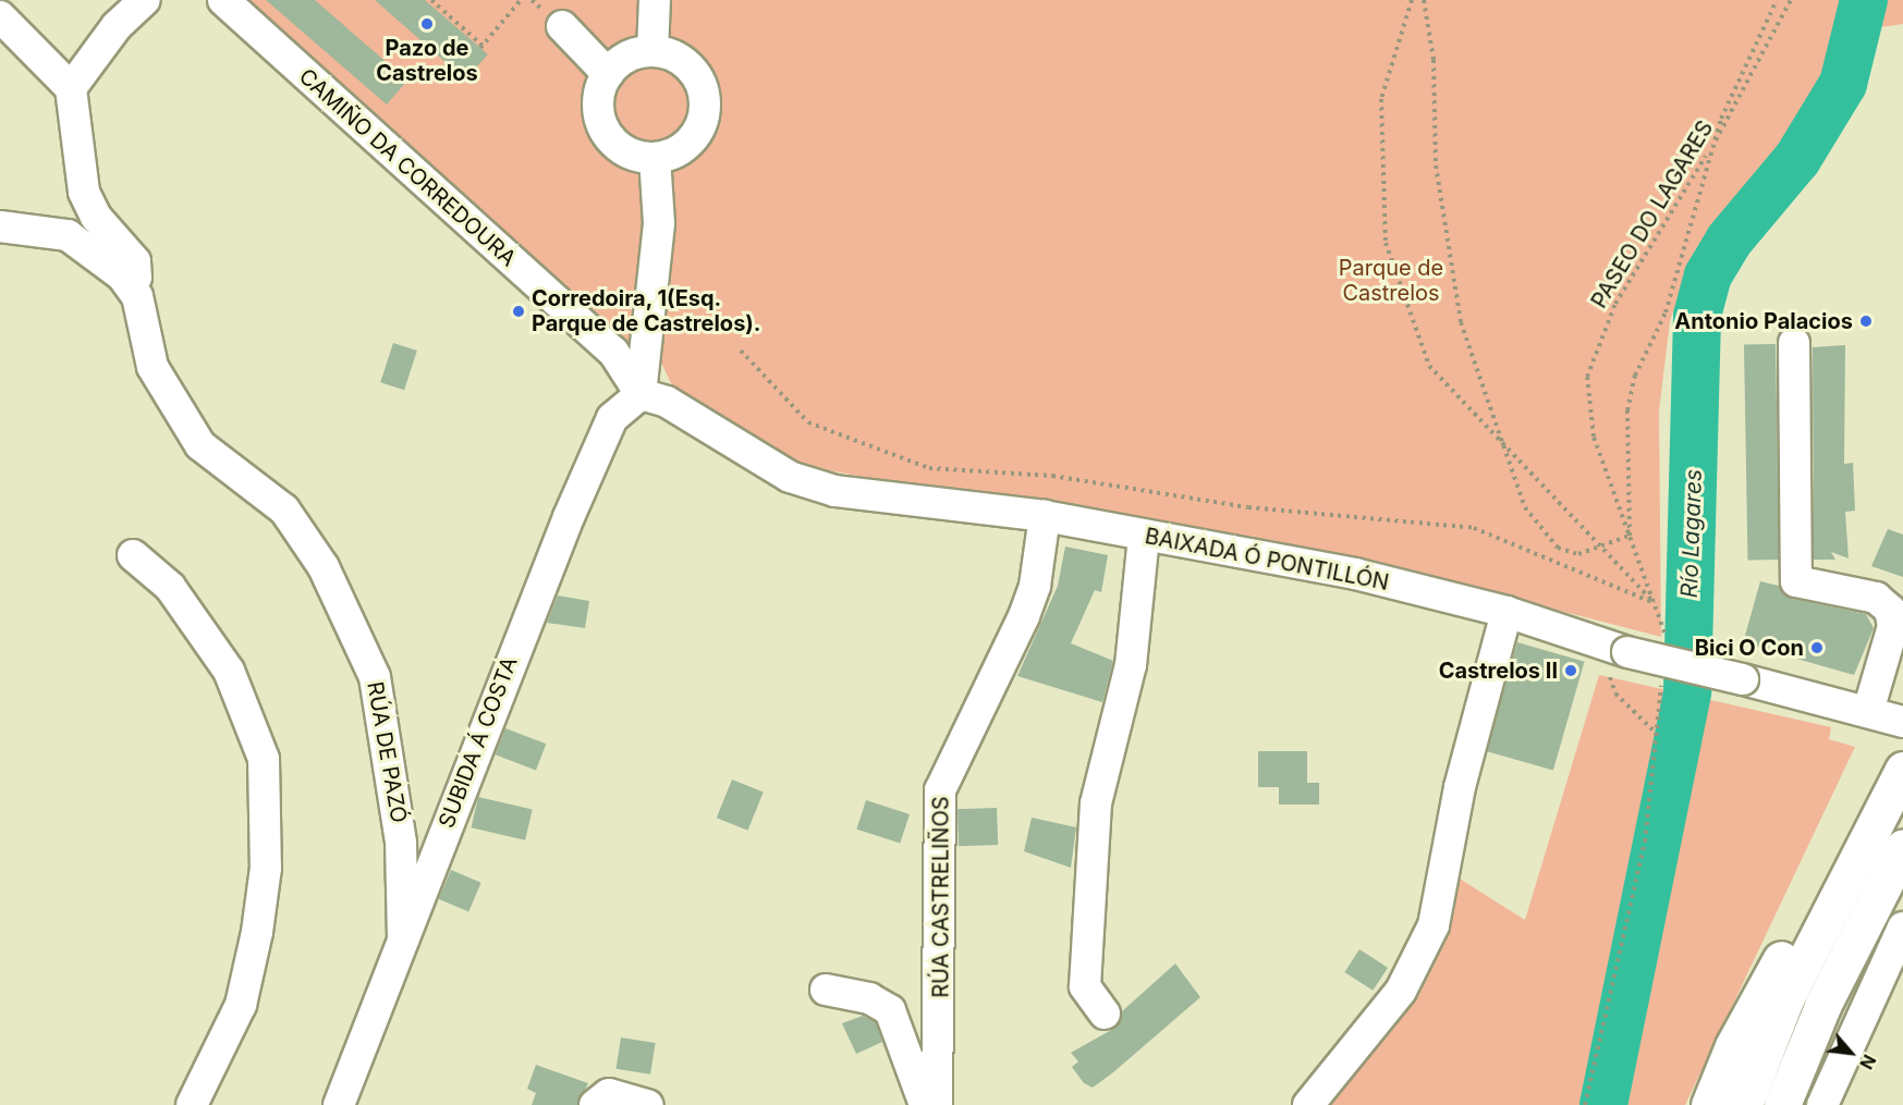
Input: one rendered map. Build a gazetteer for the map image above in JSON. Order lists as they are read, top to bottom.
{
  "streets": {
    "street": [
      "CAMIÑO DA CORREDOURA",
      "BAIXADA Ó PONTILLÓN",
      "SUBIDA Á COSTA",
      "RÚA DE PAZÓ",
      "RÚA CASTRELIÑOS"
    ],
    "path": ["PASEO DO LAGARES"]
  },
  "crossings": [
    ["CAMIÑO DA CORREDOURA", "BAIXADA Ó PONTILLÓN"],
    ["CAMIÑO DA CORREDOURA", "SUBIDA Á COSTA"],
    ["BAIXADA Ó PONTILLÓN", "SUBIDA Á COSTA"],
    ["BAIXADA Ó PONTILLÓN", "RÚA CASTRELIÑOS"],
    ["SUBIDA Á COSTA", "RÚA DE PAZÓ"]
  ],
  "water": ["Río Lagares"],
  "parks": ["Parque de Castrelos"],
  "places": [
    "Pazo de Castrelos",
    "Corredoira, 1(Esq. Parque de Castrelos).",
    "Antonio Palacios",
    "Bici O Con",
    "Castrelos II"
  ],
  "north": "bottom right"
}
